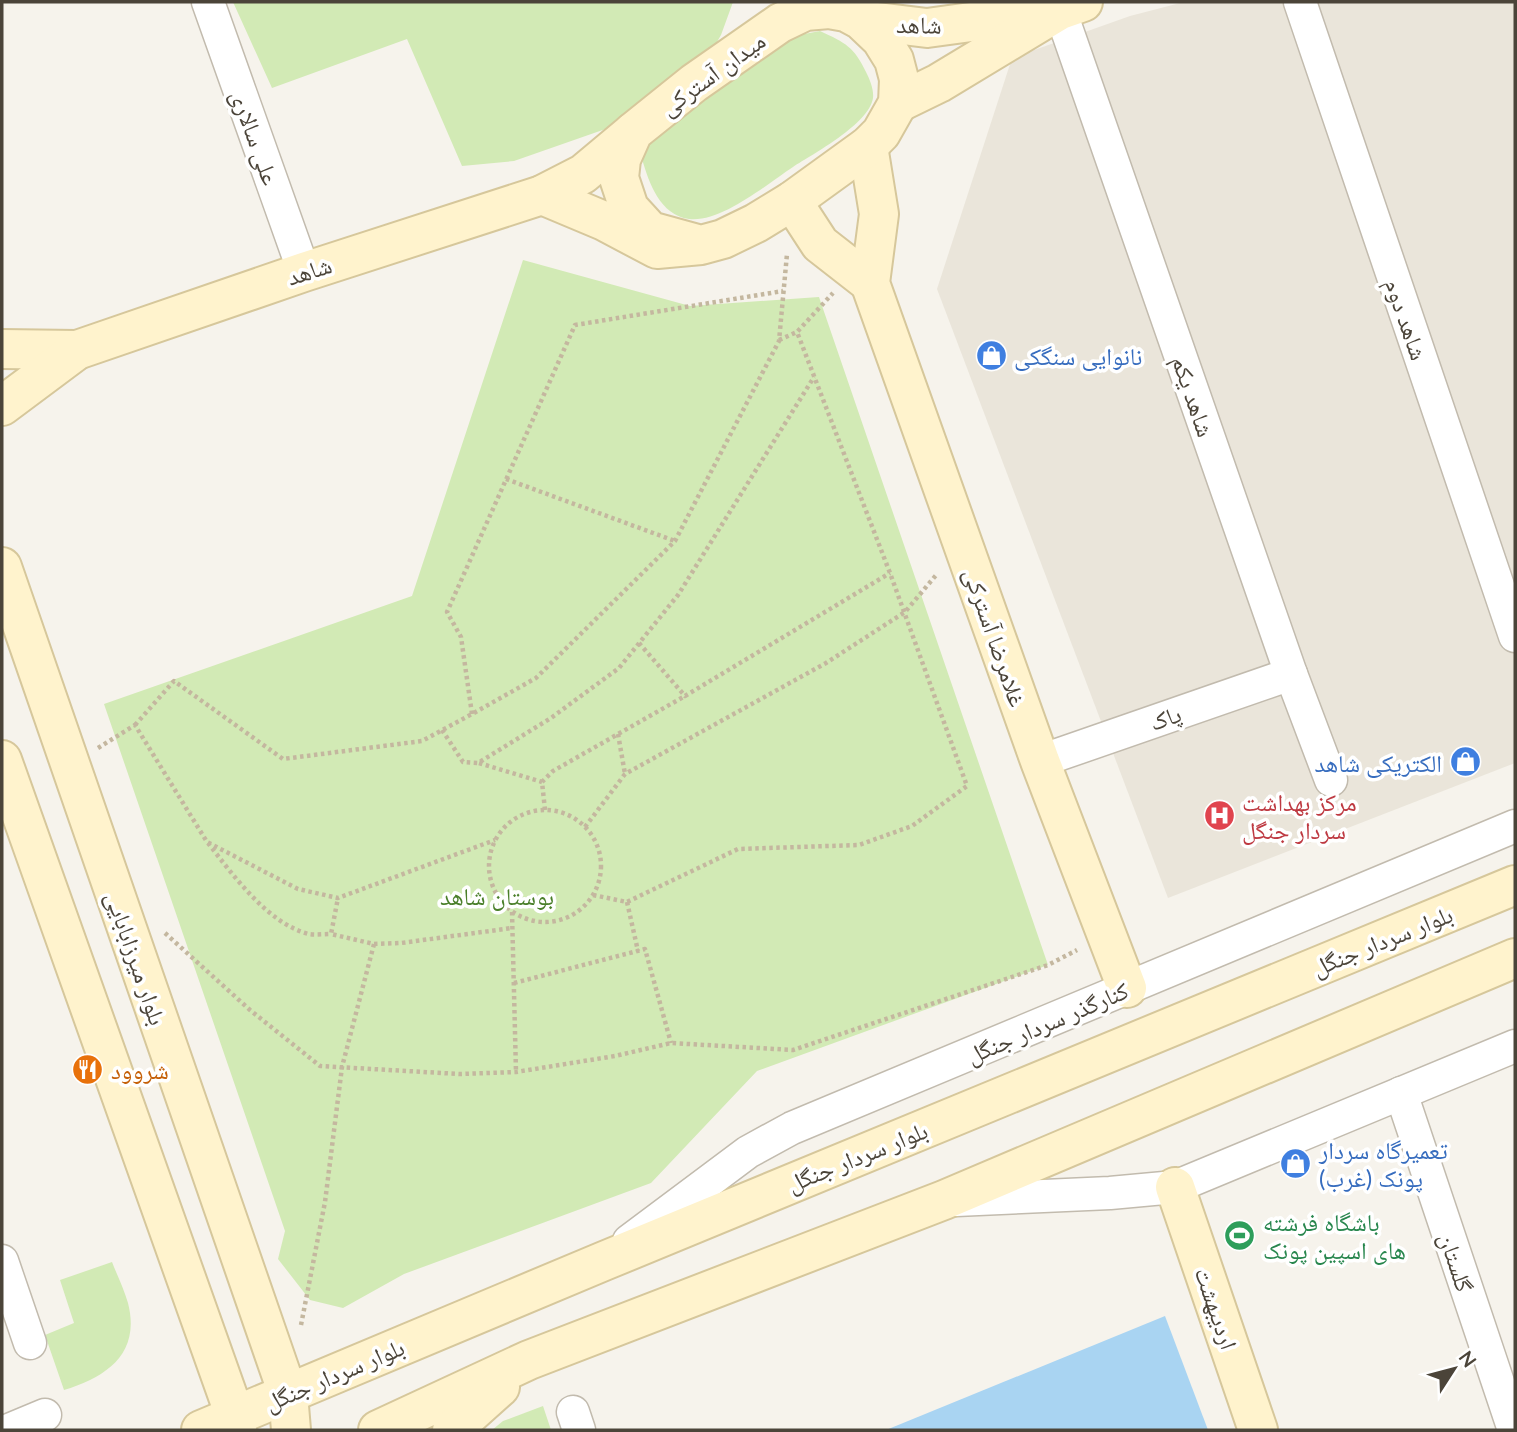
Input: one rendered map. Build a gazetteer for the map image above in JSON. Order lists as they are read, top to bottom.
{
  "streets": {
    "main road": [
      "شاهد",
      "میدان آسترکی",
      "غلامرضا آسترکی",
      "بلوار سردار جنگل",
      "بلوار میرزابابایی",
      "اردیبهشت"
    ],
    "street": [
      "علی سالاری",
      "شاهد دوم",
      "شاهد یکم",
      "پاک",
      "کنارگذر سردار جنگل",
      "گلستان"
    ]
  },
  "crossings": [
    ["شاهد", "میدان آسترکی"],
    ["شاهد", "علی سالاری"],
    ["شاهد", "شاهد یکم"],
    ["شاهد یکم", "پاک"],
    ["غلامرضا آسترکی", "پاک"],
    ["غلامرضا آسترکی", "کنارگذر سردار جنگل"],
    ["بلوار سردار جنگل", "بلوار میرزابابایی"],
    ["بلوار سردار جنگل", "کنارگذر سردار جنگل"]
  ],
  "parks": ["بوستان شاهد"],
  "places": {
    "shop": ["نانوایی سنگکی", "الکتریکی شاهد", "تعمیرگاه سردار پونک (غرب)"],
    "hospital": ["مرکز بهداشت سردار جنگل"],
    "restaurant": ["شروود"],
    "sports": ["باشگاه فرشته های اسپین پونک"]
  },
  "north": "top right"
}
